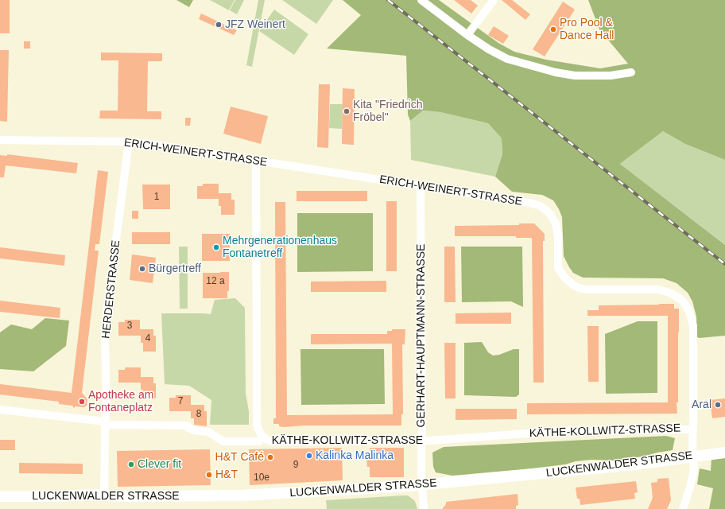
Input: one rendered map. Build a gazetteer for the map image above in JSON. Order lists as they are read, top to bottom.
{
  "streets": {
    "main road": ["LUCKENWALDER STRASSE"],
    "street": [
      "ERICH-WEINERT-STRASSE",
      "HERDERSTRASSE",
      "GERHART-HAUPTMANN-STRASSE",
      "KÄTHE-KOLLWITZ-STRASSE"
    ]
  },
  "crossings": [
    ["ERICH-WEINERT-STRASSE", "HERDERSTRASSE"],
    ["ERICH-WEINERT-STRASSE", "GERHART-HAUPTMANN-STRASSE"],
    ["ERICH-WEINERT-STRASSE", "KÄTHE-KOLLWITZ-STRASSE"],
    ["ERICH-WEINERT-STRASSE", "LUCKENWALDER STRASSE"],
    ["HERDERSTRASSE", "LUCKENWALDER STRASSE"],
    ["GERHART-HAUPTMANN-STRASSE", "KÄTHE-KOLLWITZ-STRASSE"],
    ["GERHART-HAUPTMANN-STRASSE", "LUCKENWALDER STRASSE"]
  ],
  "places": [
    "JFZ Weinert",
    "Pro Pool & Dance Hall",
    "Kita \"Friedrich Fröbel\"",
    "Mehrgenerationenhaus Fontanetreff",
    "Bürgertreff",
    "Apotheke am Fontaneplatz",
    "Aral",
    "Kalinka Malinka",
    "H&T Café",
    "Clever fit",
    "H&T"
  ],
  "house_numbers": [
    "1",
    "12 a",
    "3",
    "4",
    "7",
    "8",
    "9",
    "10e"
  ]
}
